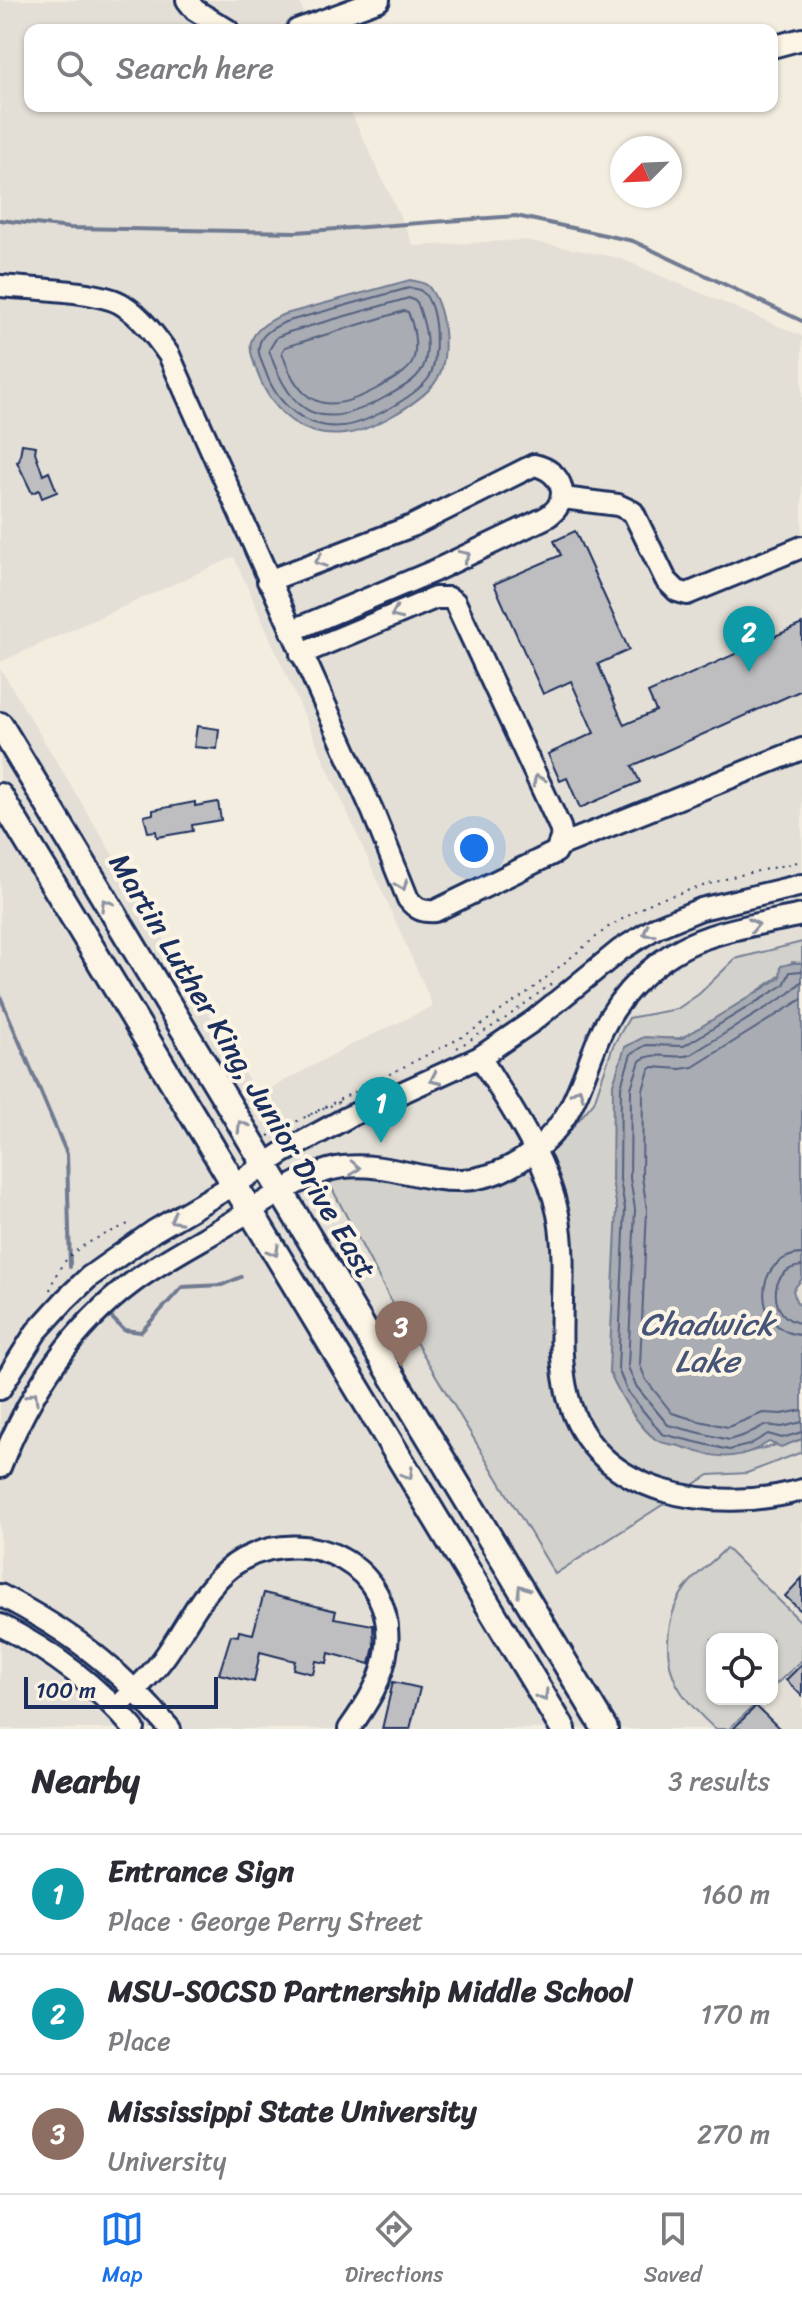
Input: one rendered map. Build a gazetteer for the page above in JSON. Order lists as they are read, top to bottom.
{
  "streets": {
    "main road": ["Martin Luther King, Junior Drive East"]
  },
  "water": ["Chadwick Lake"],
  "scale_bar": "100 m",
  "north": "bottom left",
  "page": {
    "search": "Search here",
    "pins": ["2", "1", "3"],
    "scale": "100 m",
    "heading": ["Nearby", "3 results"],
    "list": [
      {
        "mark": "1",
        "name": "Entrance Sign",
        "note": "Place · George Perry Street",
        "value": "160 m"
      },
      {
        "mark": "2",
        "name": "MSU-SOCSD Partnership Middle School",
        "note": "Place",
        "value": "170 m"
      },
      {
        "mark": "3",
        "name": "Mississippi State University",
        "note": "University",
        "value": "270 m"
      }
    ],
    "nav": ["Map", "Directions", "Saved"]
  }
}
